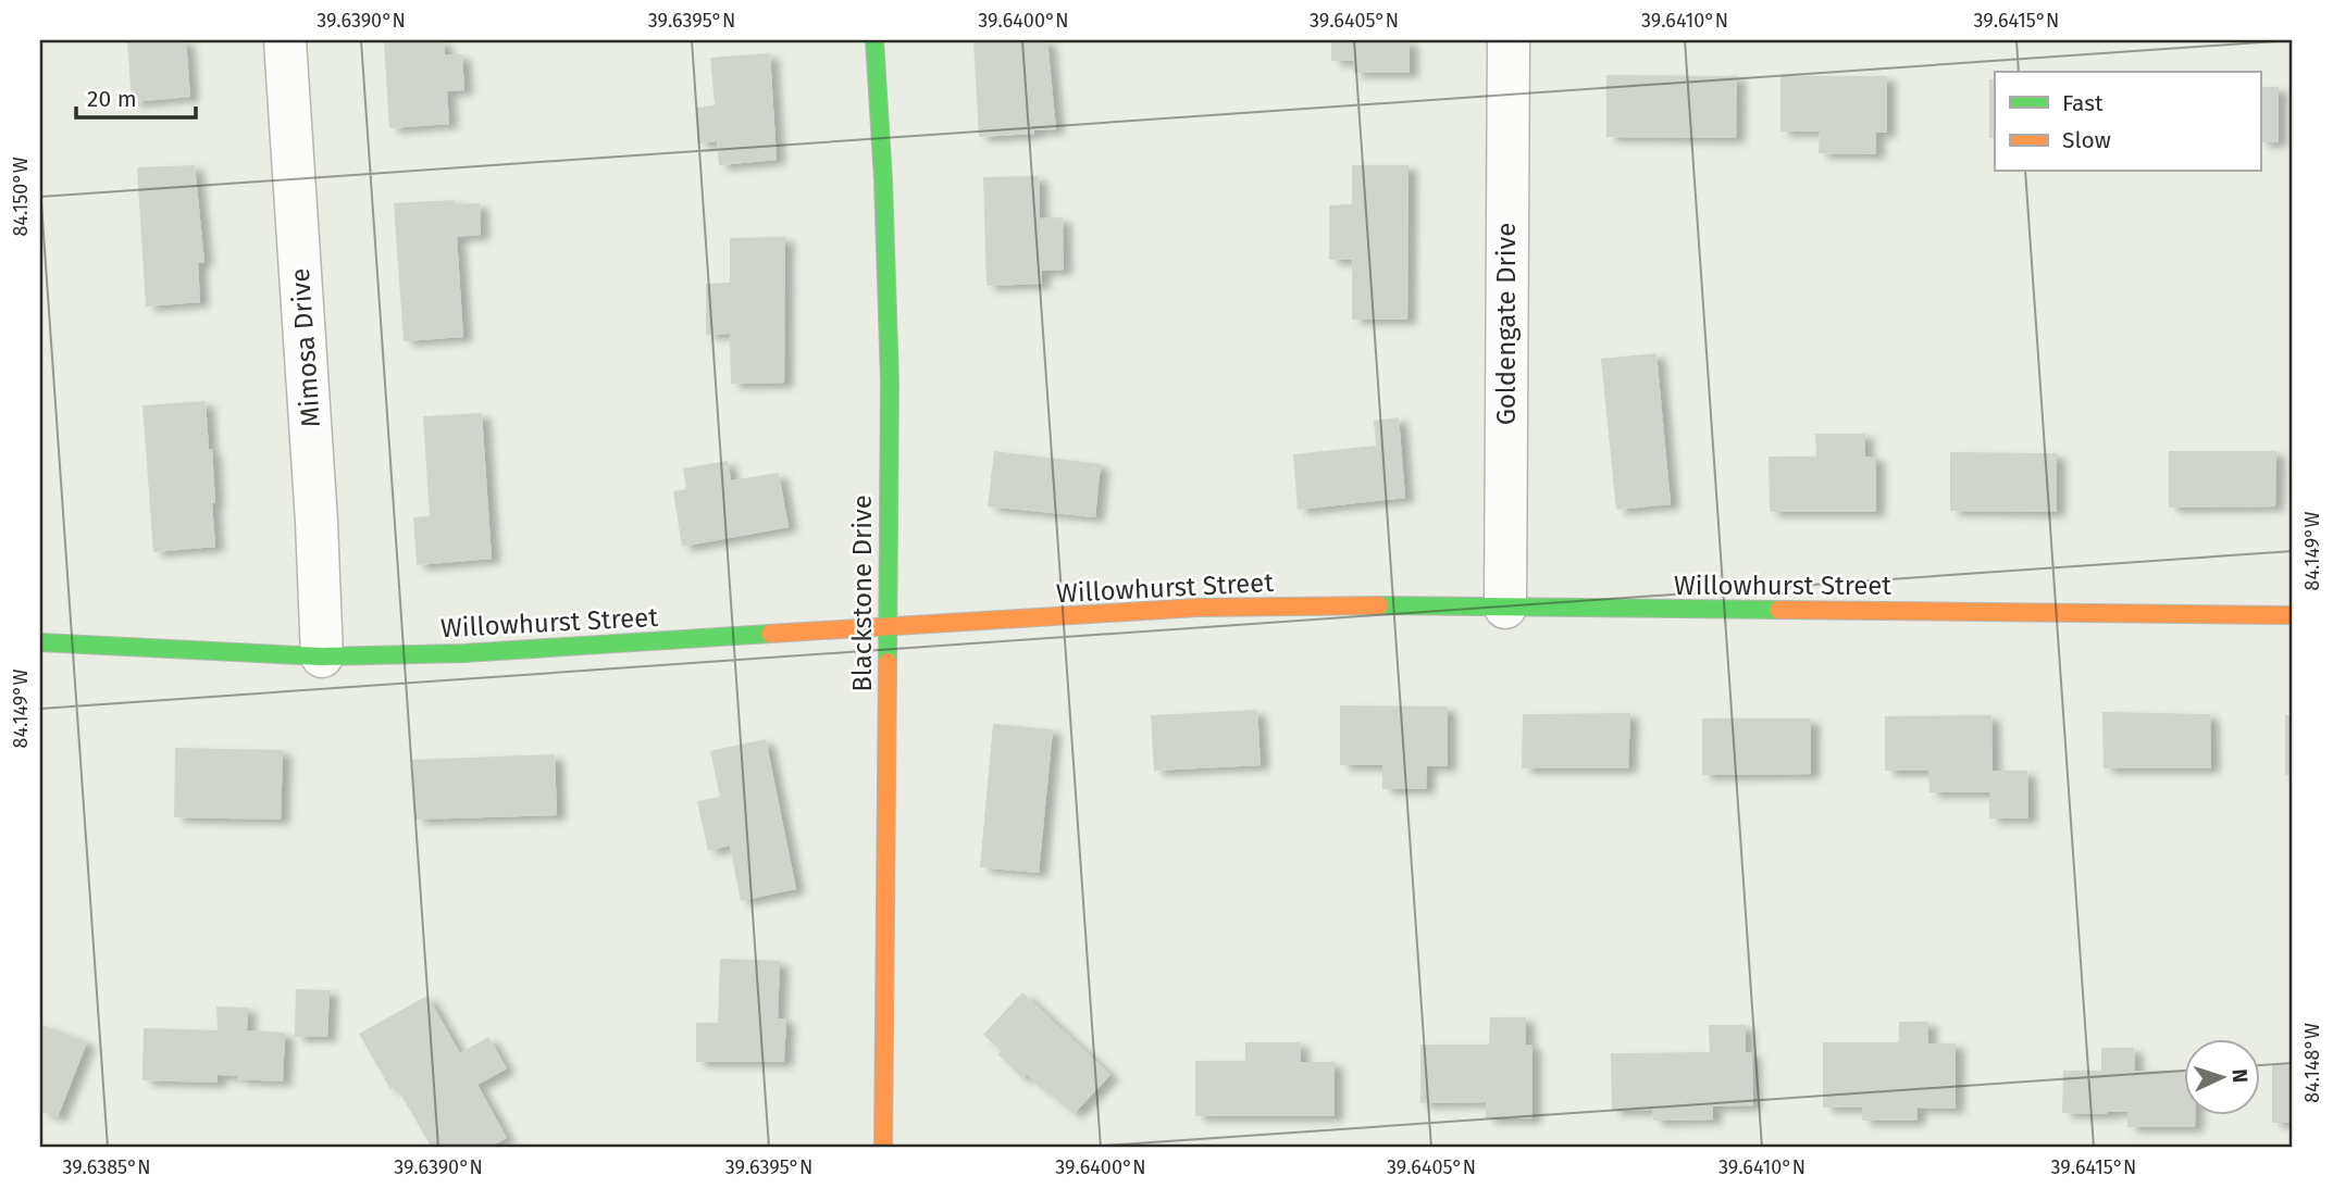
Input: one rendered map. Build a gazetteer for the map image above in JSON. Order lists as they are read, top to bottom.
{
  "streets": {
    "street": [
      "Goldengate Drive",
      "Mimosa Drive",
      "Willowhurst Street",
      "Blackstone Drive"
    ]
  },
  "crossings": [
    ["Goldengate Drive", "Willowhurst Street"],
    ["Mimosa Drive", "Willowhurst Street"],
    ["Willowhurst Street", "Blackstone Drive"]
  ],
  "legend": ["Fast", "Slow"],
  "scale_bar": "20 m",
  "north": "right",
  "coordinates": [
    "39.6390°N",
    "39.6395°N",
    "39.6400°N",
    "39.6405°N",
    "39.6410°N",
    "39.6415°N",
    "84.150°W",
    "84.149°W",
    "84.148°W",
    "39.6385°N"
  ]
}
